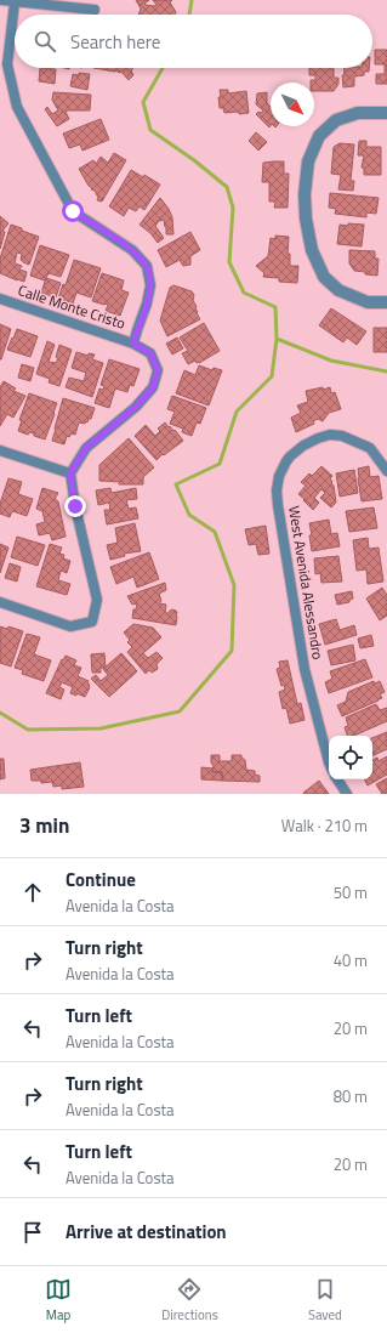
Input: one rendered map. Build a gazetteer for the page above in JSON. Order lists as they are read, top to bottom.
{
  "streets": {
    "street": ["Calle Monte Cristo", "West Avenida Alessandro"]
  },
  "north": "bottom right",
  "page": {
    "search": "Search here",
    "heading": ["3 min", "Walk · 210 m"],
    "list": [
      ["Continue", "Avenida la Costa", "50 m"],
      ["Turn right", "Avenida la Costa", "40 m"],
      ["Turn left", "Avenida la Costa", "20 m"],
      ["Turn right", "Avenida la Costa", "80 m"],
      ["Turn left", "Avenida la Costa", "20 m"],
      "Arrive at destination"
    ],
    "nav": ["Map", "Directions", "Saved"]
  }
}
